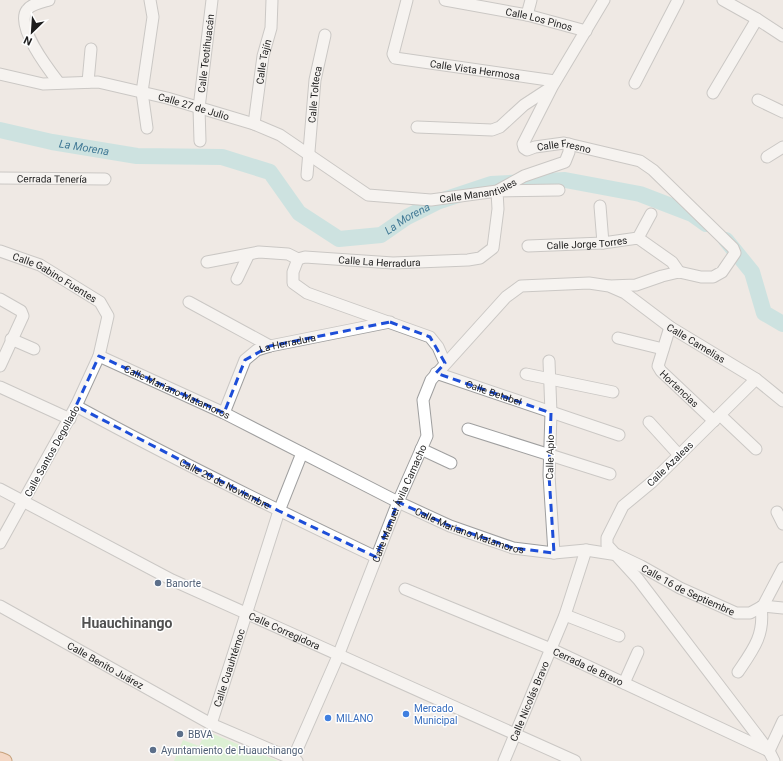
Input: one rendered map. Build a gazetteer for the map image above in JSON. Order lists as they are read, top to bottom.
{
  "streets": {
    "street": [
      "Calle Los Pinos",
      "Calle Teotihuacán",
      "Calle Tajín",
      "Calle Vista Hermosa",
      "Calle Tolteca",
      "Calle 27 de Julio",
      "Calle Fresno",
      "Cerrada Tenería",
      "Calle Manantiales",
      "Calle Jorge Torres",
      "Calle La Herradura",
      "Calle Gabino Fuentes",
      "Calle Camelias",
      "La Herradura",
      "Hortencias",
      "Calle Mariano Matamoros",
      "Calle Betabel",
      "Calle Santos Degollado",
      "Calle Apio",
      "Calle Azaleas",
      "Calle 20 de Noviembre",
      "Calle Manuel Ávila Camacho",
      "Calle 16 de Septiembre",
      "Calle Corregidora",
      "Calle Benito Juárez",
      "Cerrada de Bravo",
      "Calle Cuauhtémoc",
      "Calle Nicolás Bravo"
    ]
  },
  "crossings": [
    ["Calle Los Pinos", "Calle Fresno"],
    ["Calle Teotihuacán", "Calle 27 de Julio"],
    ["Calle Tajín", "Calle 27 de Julio"],
    ["Calle Vista Hermosa", "Calle Fresno"],
    ["Calle Tolteca", "Calle 27 de Julio"],
    ["Calle 27 de Julio", "Calle Manantiales"],
    ["Calle Fresno", "Calle Manantiales"],
    ["Calle Fresno", "Calle Jorge Torres"],
    ["Calle Manantiales", "Calle La Herradura"],
    ["Calle Gabino Fuentes", "Calle Mariano Matamoros"],
    ["Calle Gabino Fuentes", "Calle Santos Degollado"],
    ["Calle Camelias", "Hortencias"],
    ["Calle Camelias", "Calle Azaleas"],
    ["Calle Camelias", "Calle Manuel Ávila Camacho"],
    ["La Herradura", "Calle Mariano Matamoros"],
    ["Hortencias", "Calle Azaleas"],
    ["Calle Mariano Matamoros", "Calle Santos Degollado"],
    ["Calle Mariano Matamoros", "Calle Apio"],
    ["Calle Mariano Matamoros", "Calle Azaleas"],
    ["Calle Mariano Matamoros", "Calle Manuel Ávila Camacho"],
    ["Calle Mariano Matamoros", "Calle 16 de Septiembre"],
    ["Calle Mariano Matamoros", "Calle Cuauhtémoc"],
    ["Calle Mariano Matamoros", "Calle Nicolás Bravo"],
    ["Calle Betabel", "Calle Apio"],
    ["Calle Betabel", "Calle Manuel Ávila Camacho"],
    ["Calle Santos Degollado", "Calle 20 de Noviembre"],
    ["Calle Santos Degollado", "Calle Corregidora"],
    ["Calle Azaleas", "Calle 16 de Septiembre"],
    ["Calle 20 de Noviembre", "Calle Manuel Ávila Camacho"],
    ["Calle 20 de Noviembre", "Calle Cuauhtémoc"],
    ["Calle Manuel Ávila Camacho", "Calle Corregidora"],
    ["Calle Manuel Ávila Camacho", "Calle Benito Juárez"],
    ["Calle Corregidora", "Calle Cuauhtémoc"],
    ["Calle Corregidora", "Calle Nicolás Bravo"],
    ["Calle Benito Juárez", "Calle Cuauhtémoc"],
    ["Cerrada de Bravo", "Calle Nicolás Bravo"]
  ],
  "districts": ["Huauchinango"],
  "water": ["La Morena"],
  "places": [
    "Banorte",
    "Mercado Municipal",
    "MILANO",
    "BBVA",
    "Ayuntamiento de Huauchinango"
  ],
  "north": "bottom left"
}
